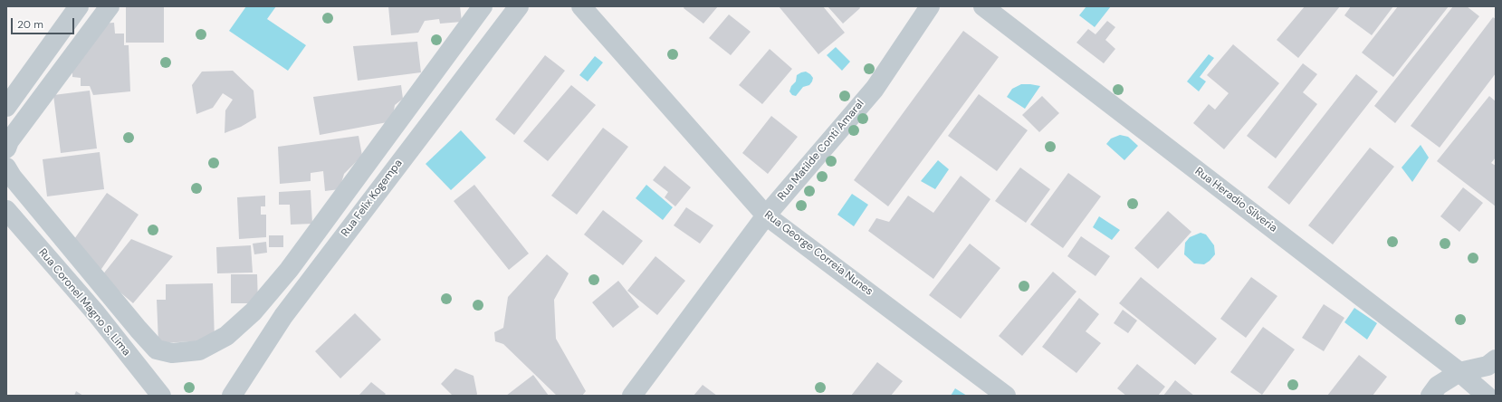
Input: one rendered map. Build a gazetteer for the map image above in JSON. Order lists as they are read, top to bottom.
{
  "streets": {
    "street": [
      "Rua Matilde Conti Amaral",
      "Rua Felix Kogempa",
      "Rua Heradio Silveria",
      "Rua George Correia Nunes",
      "Rua Coronel Magno S. Lima"
    ]
  },
  "crossings": [
    ["Rua Matilde Conti Amaral", "Rua George Correia Nunes"]
  ],
  "scale_bar": "20 m"
}
